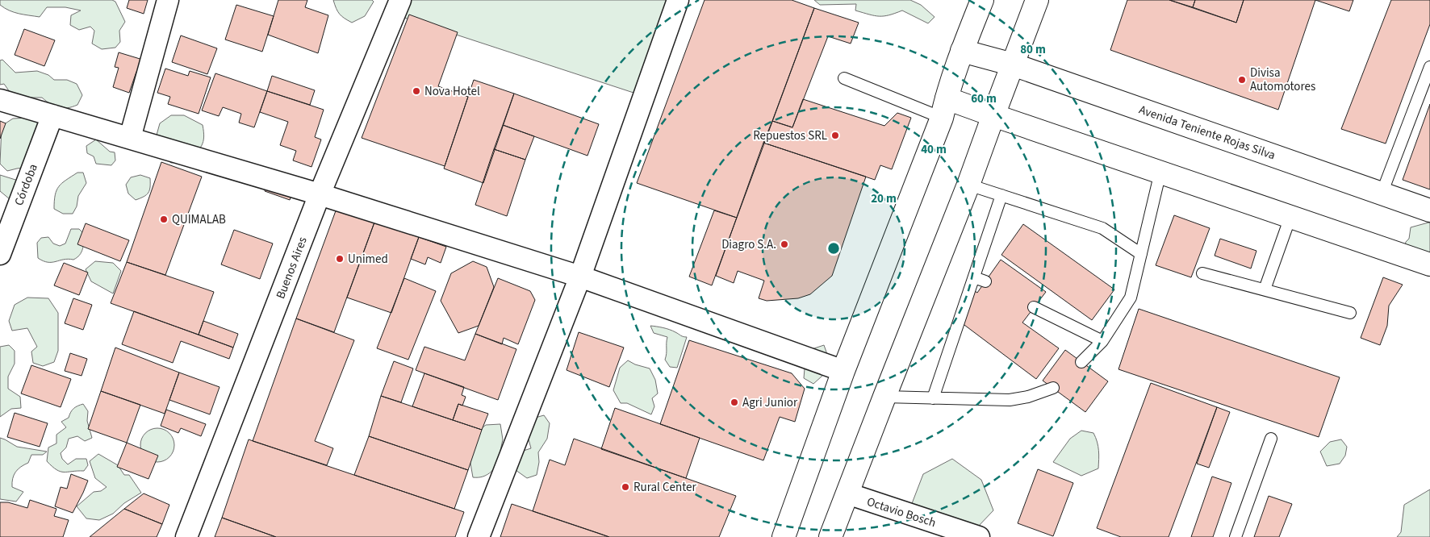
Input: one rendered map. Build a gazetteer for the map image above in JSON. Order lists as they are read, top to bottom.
{
  "streets": {
    "main road": ["Avenida Teniente Rojas Silva"],
    "street": ["Córdoba", "Buenos Aires", "Octavio Bosch"]
  },
  "places": [
    "Divisa Automotores",
    "Nova Hotel",
    "Repuestos SRL",
    "QUIMALAB",
    "Diagro S.A.",
    "Unimed",
    "Agri Junior",
    "Rural Center"
  ],
  "rings": [
    "80 m",
    "60 m",
    "40 m",
    "20 m"
  ]
}
